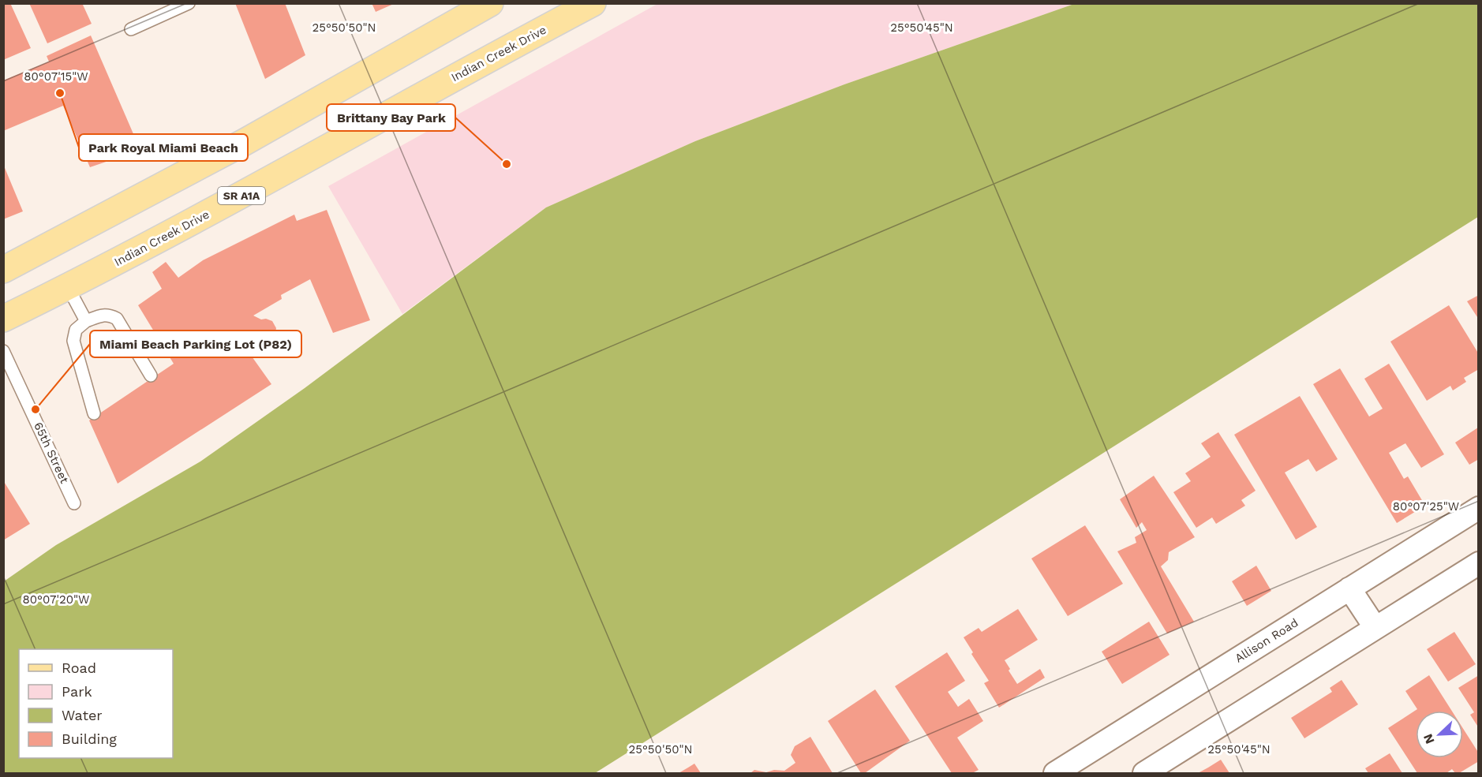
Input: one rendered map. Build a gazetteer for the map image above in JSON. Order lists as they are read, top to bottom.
{
  "streets": {
    "main road": ["Indian Creek Drive", "SR A1A"],
    "street": ["Allison Road"],
    "lane": ["65th Street"]
  },
  "places": ["Park Royal Miami Beach", "Brittany Bay Park", "Miami Beach Parking Lot (P82)"],
  "legend": [
    "Road",
    "Park",
    "Water",
    "Building"
  ],
  "north": "bottom left",
  "coordinates": [
    "25°50'50\"N",
    "25°50'45\"N",
    "80°07'15\"W",
    "80°07'25\"W",
    "80°07'20\"W"
  ]
}
